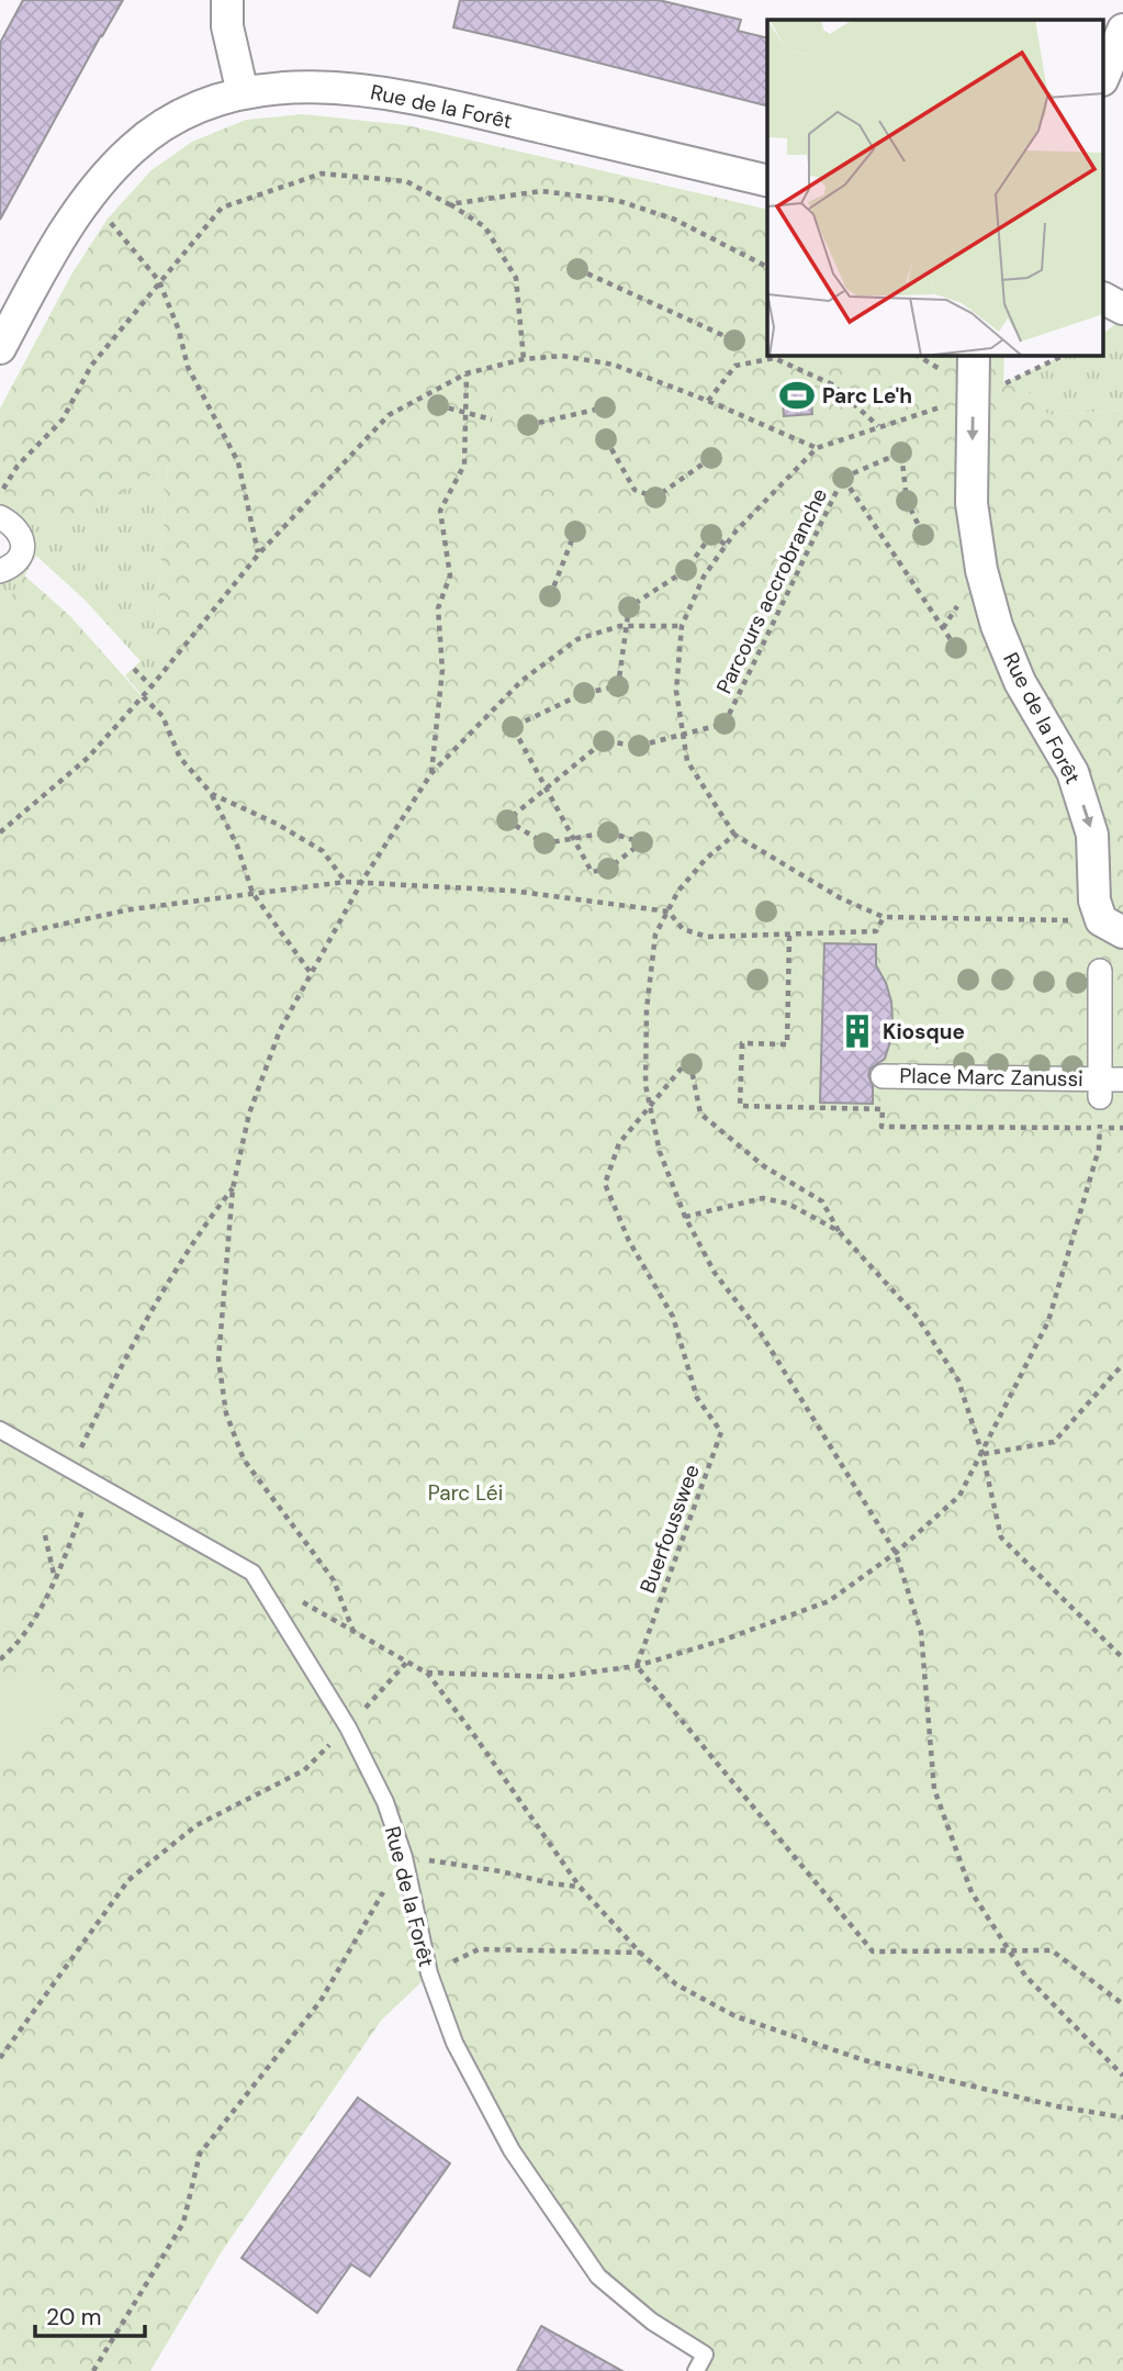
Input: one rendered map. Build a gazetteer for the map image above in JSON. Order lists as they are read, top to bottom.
{
  "streets": {
    "street": ["Rue de la Forêt", "Place Marc Zanussi"],
    "path": ["Parcours accrobranche", "Buerfousswee"]
  },
  "parks": ["Parc Léi"],
  "places": {
    "sports": ["Parc Le'h"],
    "building": ["Kiosque"]
  },
  "scale_bar": "20 m"
}
